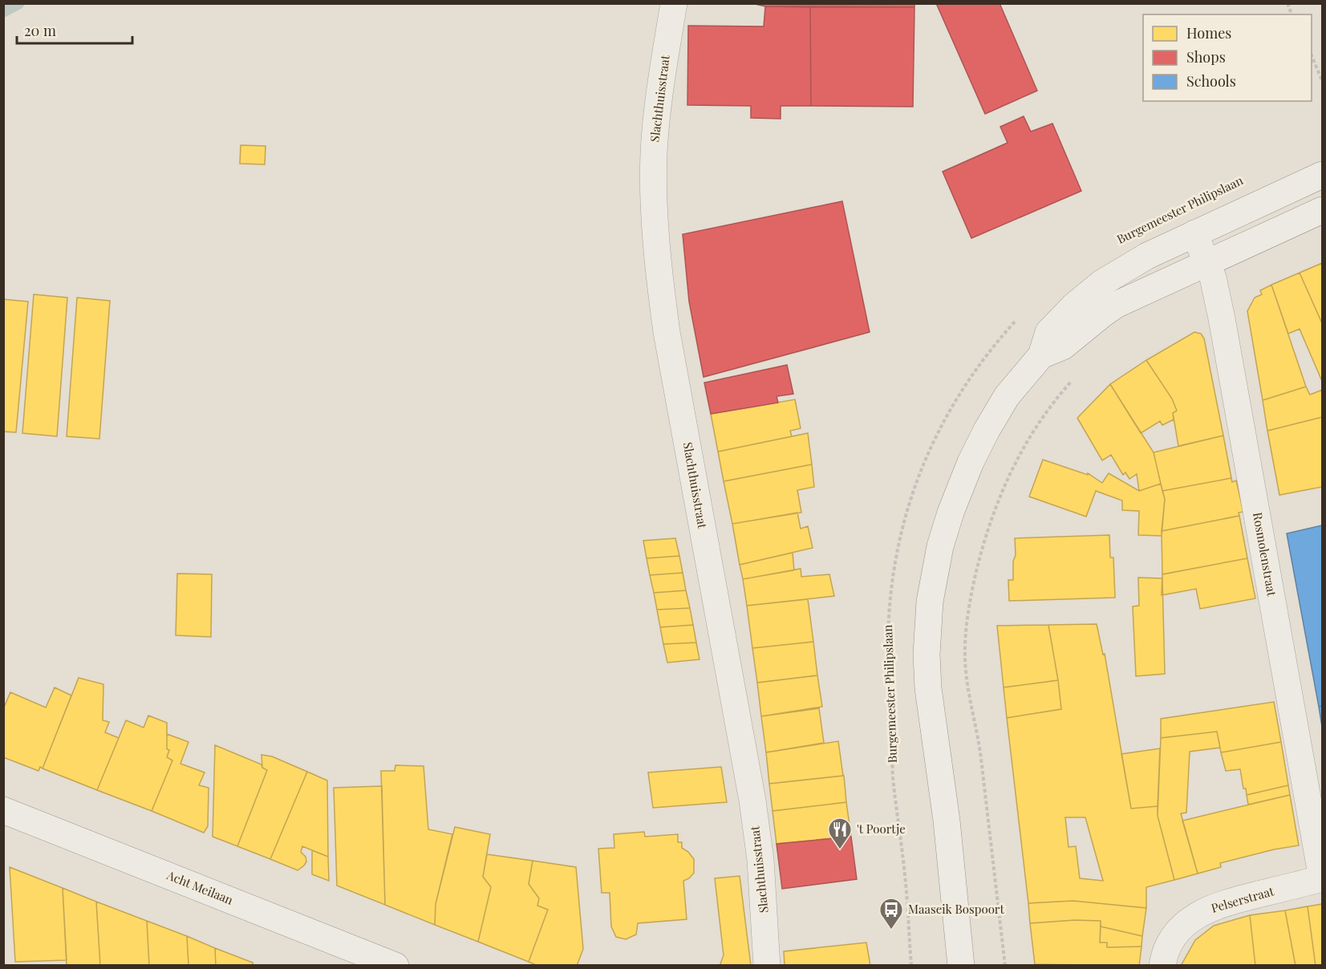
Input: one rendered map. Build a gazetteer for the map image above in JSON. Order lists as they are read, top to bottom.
{
  "streets": {
    "street": [
      "Slachthuisstraat",
      "Rosmolenstraat",
      "Acht Meilaan",
      "Pelserstraat"
    ],
    "path": ["Burgemeester Philipslaan"]
  },
  "crossings": [
    ["Rosmolenstraat", "Pelserstraat"]
  ],
  "places": {
    "restaurant": ["'t Poortje"],
    "bus stop": ["Maaseik Bospoort"]
  },
  "legend": ["Homes", "Shops", "Schools"],
  "scale_bar": "20 m"
}
